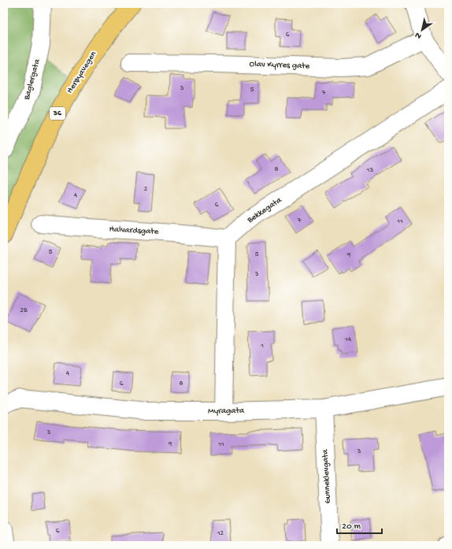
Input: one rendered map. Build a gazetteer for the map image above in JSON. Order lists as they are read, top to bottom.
{
  "streets": {
    "highway": ["Herøyavegen", "36"],
    "street": [
      "Olav Kyrres gate",
      "Baglergata",
      "Bekkegata",
      "Halvardsgate",
      "Myragata",
      "Gunneklevgata"
    ]
  },
  "crossings": [
    ["Bekkegata", "Halvardsgate"],
    ["Myragata", "Gunneklevgata"]
  ],
  "house_numbers": [
    "6",
    "3",
    "5",
    "7",
    "8",
    "13",
    "2",
    "4",
    "6",
    "7",
    "11",
    "5",
    "5",
    "9",
    "3",
    "2B",
    "14",
    "1",
    "4",
    "6",
    "8",
    "3",
    "9",
    "11",
    "3",
    "6",
    "12"
  ],
  "scale_bar": "20 m",
  "north": "bottom left"
}
